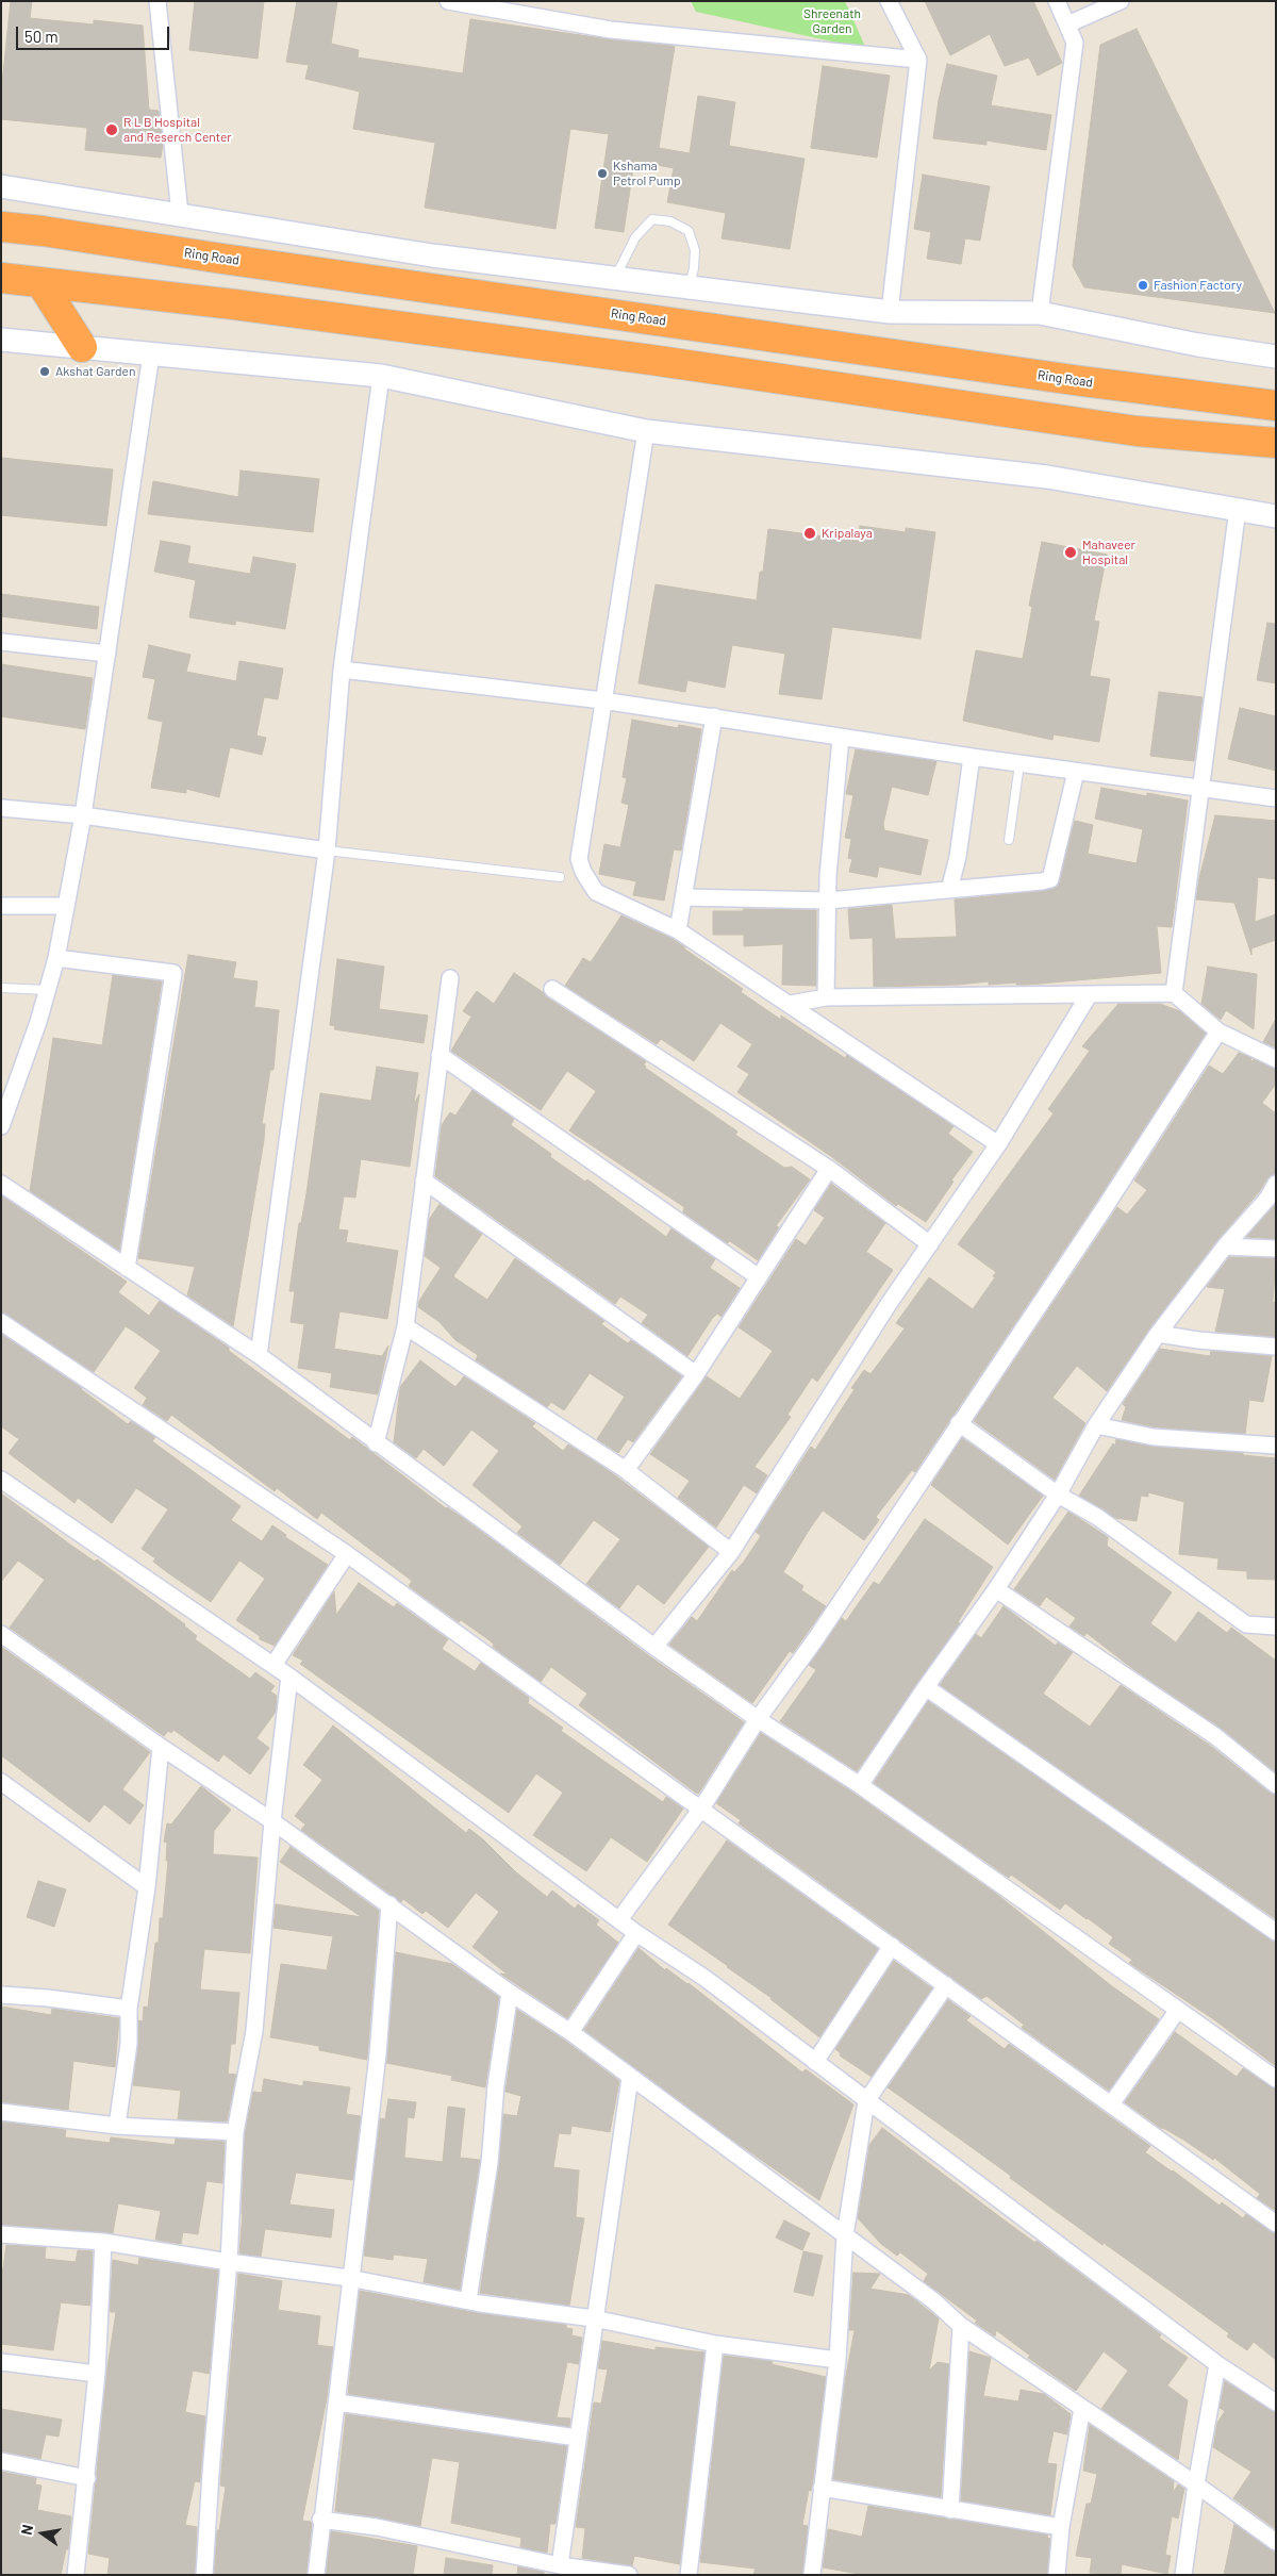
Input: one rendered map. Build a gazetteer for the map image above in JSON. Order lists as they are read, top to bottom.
{
  "streets": {
    "highway": ["Ring Road"]
  },
  "parks": ["Shreenath Garden"],
  "places": [
    "R L B Hospital and Reserch Center",
    "Kshama Petrol Pump",
    "Fashion Factory",
    "Akshat Garden",
    "Kripalaya",
    "Mahaveer Hospital"
  ],
  "scale_bar": "50 m",
  "north": "left"
}
